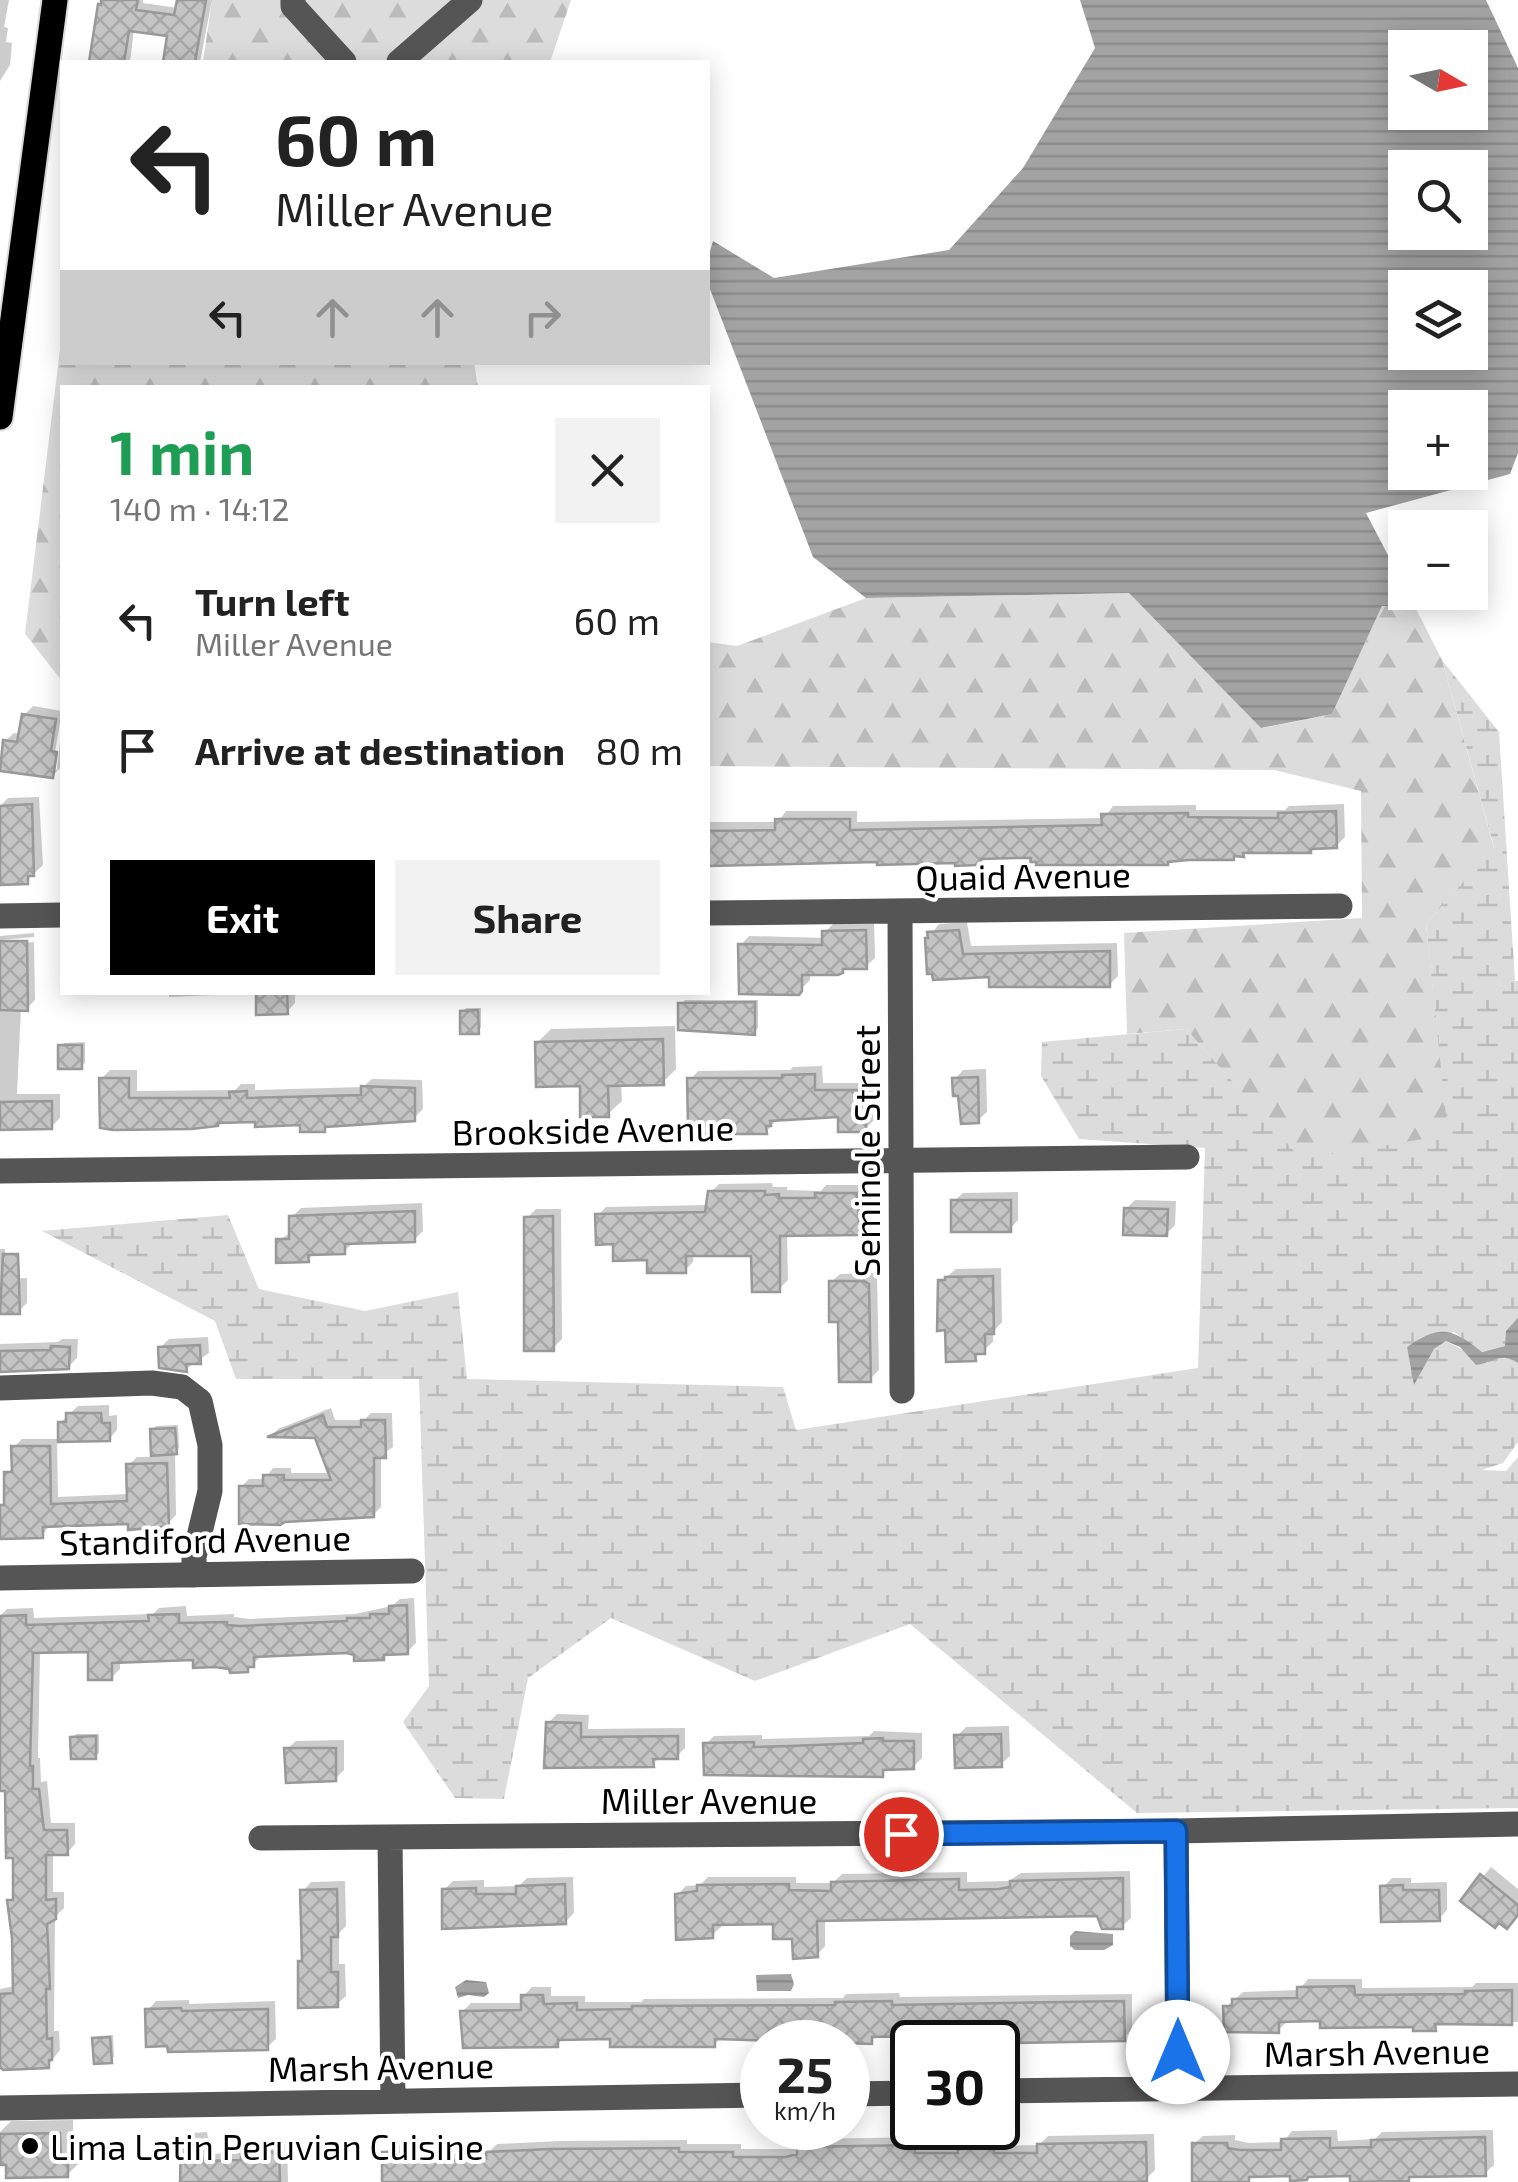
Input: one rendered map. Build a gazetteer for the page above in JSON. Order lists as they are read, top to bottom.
{
  "streets": {
    "street": [
      "Quaid Avenue",
      "Brookside Avenue",
      "Seminole Street",
      "Standiford Avenue",
      "Miller Avenue",
      "Marsh Avenue"
    ]
  },
  "crossings": [
    ["Quaid Avenue", "Seminole Street"],
    ["Brookside Avenue", "Seminole Street"]
  ],
  "places": ["Lima Latin Peruvian Cuisine"],
  "north": "right",
  "page": {
    "map_buttons": ["+", "−"],
    "turn": ["60 m", "Miller Avenue"],
    "heading": ["1 min", "140 m · 14:12"],
    "list": [
      {
        "name": "Turn left",
        "note": "Miller Avenue",
        "value": "60 m"
      },
      {
        "name": "Arrive at destination",
        "value": "80 m"
      }
    ],
    "buttons": ["Exit", "Share"],
    "speed": "25 km/h",
    "limit": "30"
  }
}
